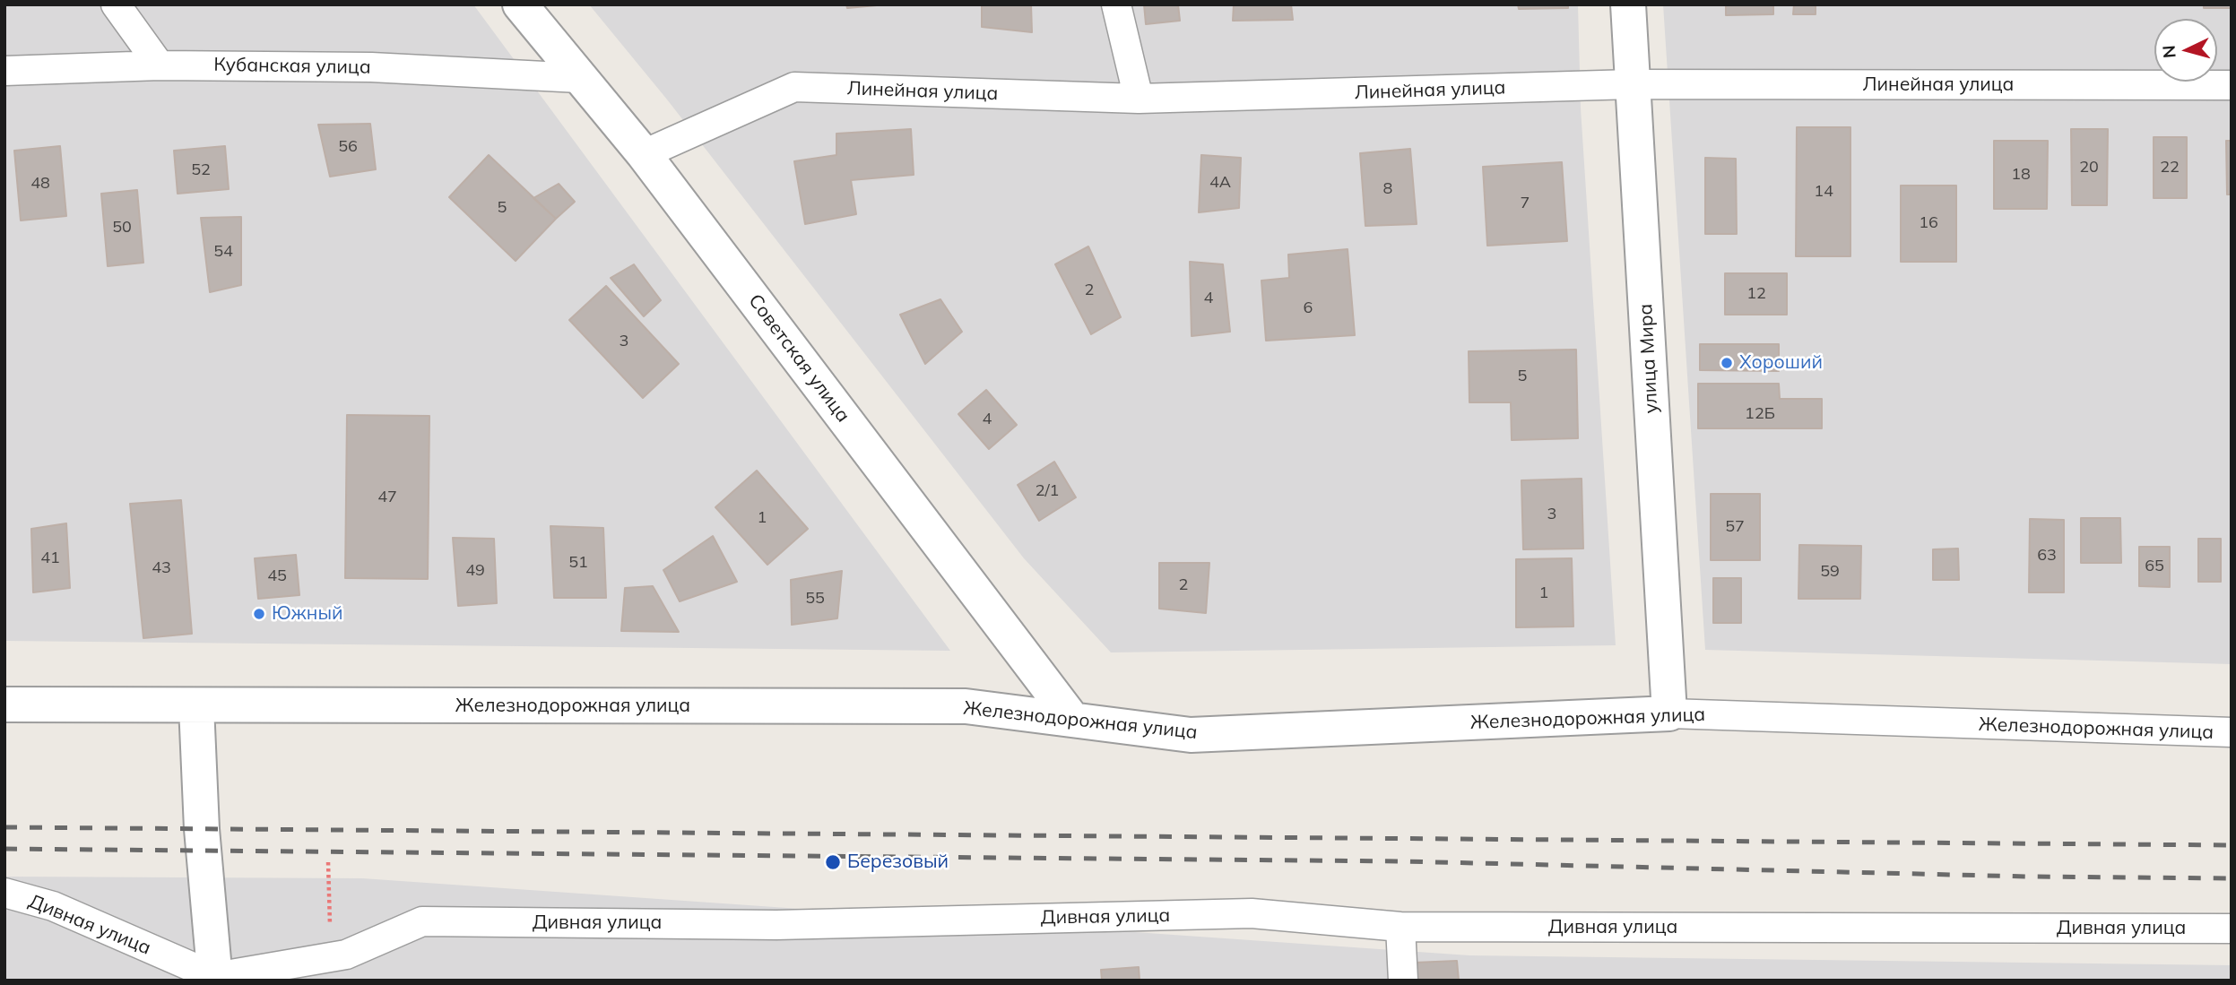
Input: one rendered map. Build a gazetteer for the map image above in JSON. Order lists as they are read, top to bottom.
{
  "streets": {
    "street": [
      "Кубанская улица",
      "Линейная улица",
      "Советская улица",
      "улица Мира",
      "Железнодорожная улица",
      "Дивная улица"
    ]
  },
  "crossings": [
    ["Кубанская улица", "Советская улица"],
    ["Линейная улица", "Советская улица"],
    ["Линейная улица", "улица Мира"],
    ["Советская улица", "Железнодорожная улица"],
    ["улица Мира", "Железнодорожная улица"]
  ],
  "places": ["Хороший", "Южный", "Березовый"],
  "house_numbers": [
    "56",
    "20",
    "22",
    "52",
    "18",
    "4А",
    "48",
    "8",
    "14",
    "7",
    "5",
    "16",
    "50",
    "54",
    "2",
    "12",
    "4",
    "6",
    "3",
    "5",
    "12Б",
    "4",
    "2/1",
    "47",
    "3",
    "1",
    "57",
    "63",
    "41",
    "51",
    "65",
    "43",
    "49",
    "59",
    "45",
    "2",
    "1",
    "55"
  ],
  "north": "left"
}
